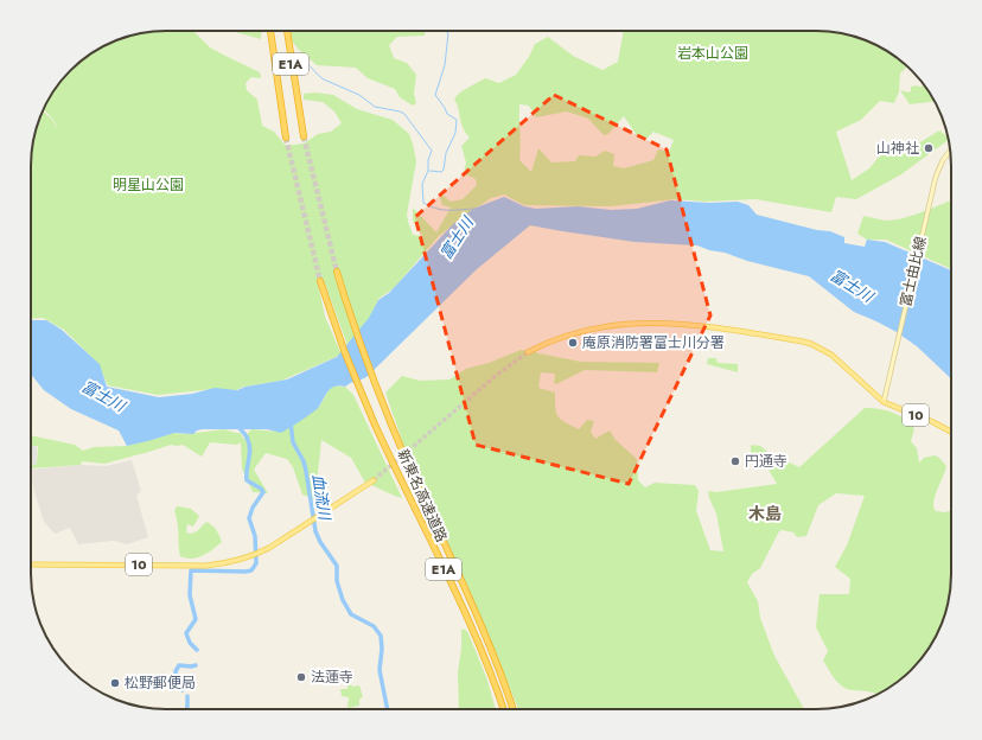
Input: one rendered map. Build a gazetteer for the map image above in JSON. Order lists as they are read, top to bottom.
{
  "streets": {
    "highway": ["E1A", "新東名高速道路"],
    "main road": ["富士由比線", "10"]
  },
  "crossings": [
    ["富士由比線", "10"]
  ],
  "districts": ["木島"],
  "water": ["富士川", "血流川"],
  "parks": ["岩本山公園", "明星山公園"],
  "places": [
    "山神社",
    "庵原消防署富士川分署",
    "円通寺",
    "法蓮寺",
    "松野郵便局"
  ]
}
